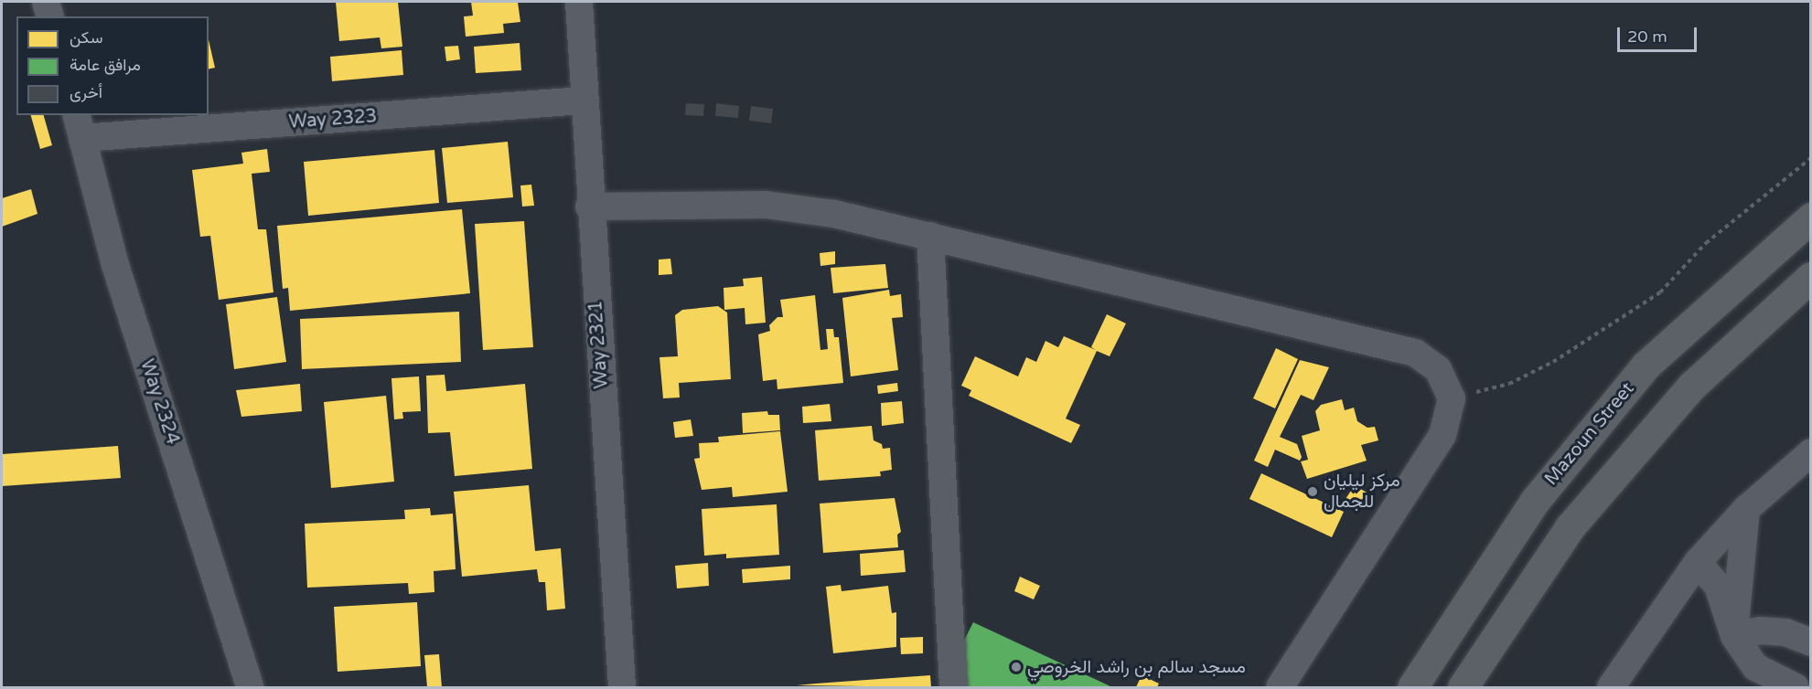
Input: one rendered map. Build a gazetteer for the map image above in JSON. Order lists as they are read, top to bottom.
{
  "streets": {
    "main road": ["Mazoun Street"],
    "street": ["Way 2323", "Way 2321", "Way 2324"]
  },
  "crossings": [
    ["Way 2323", "Way 2321"],
    ["Way 2323", "Way 2324"]
  ],
  "places": ["مركز ليليان للجمال", "مسجد سالم بن راشد الخروصي"],
  "legend": ["سكن", "مرافق عامة", "أخرى"],
  "scale_bar": "20 m"
}
